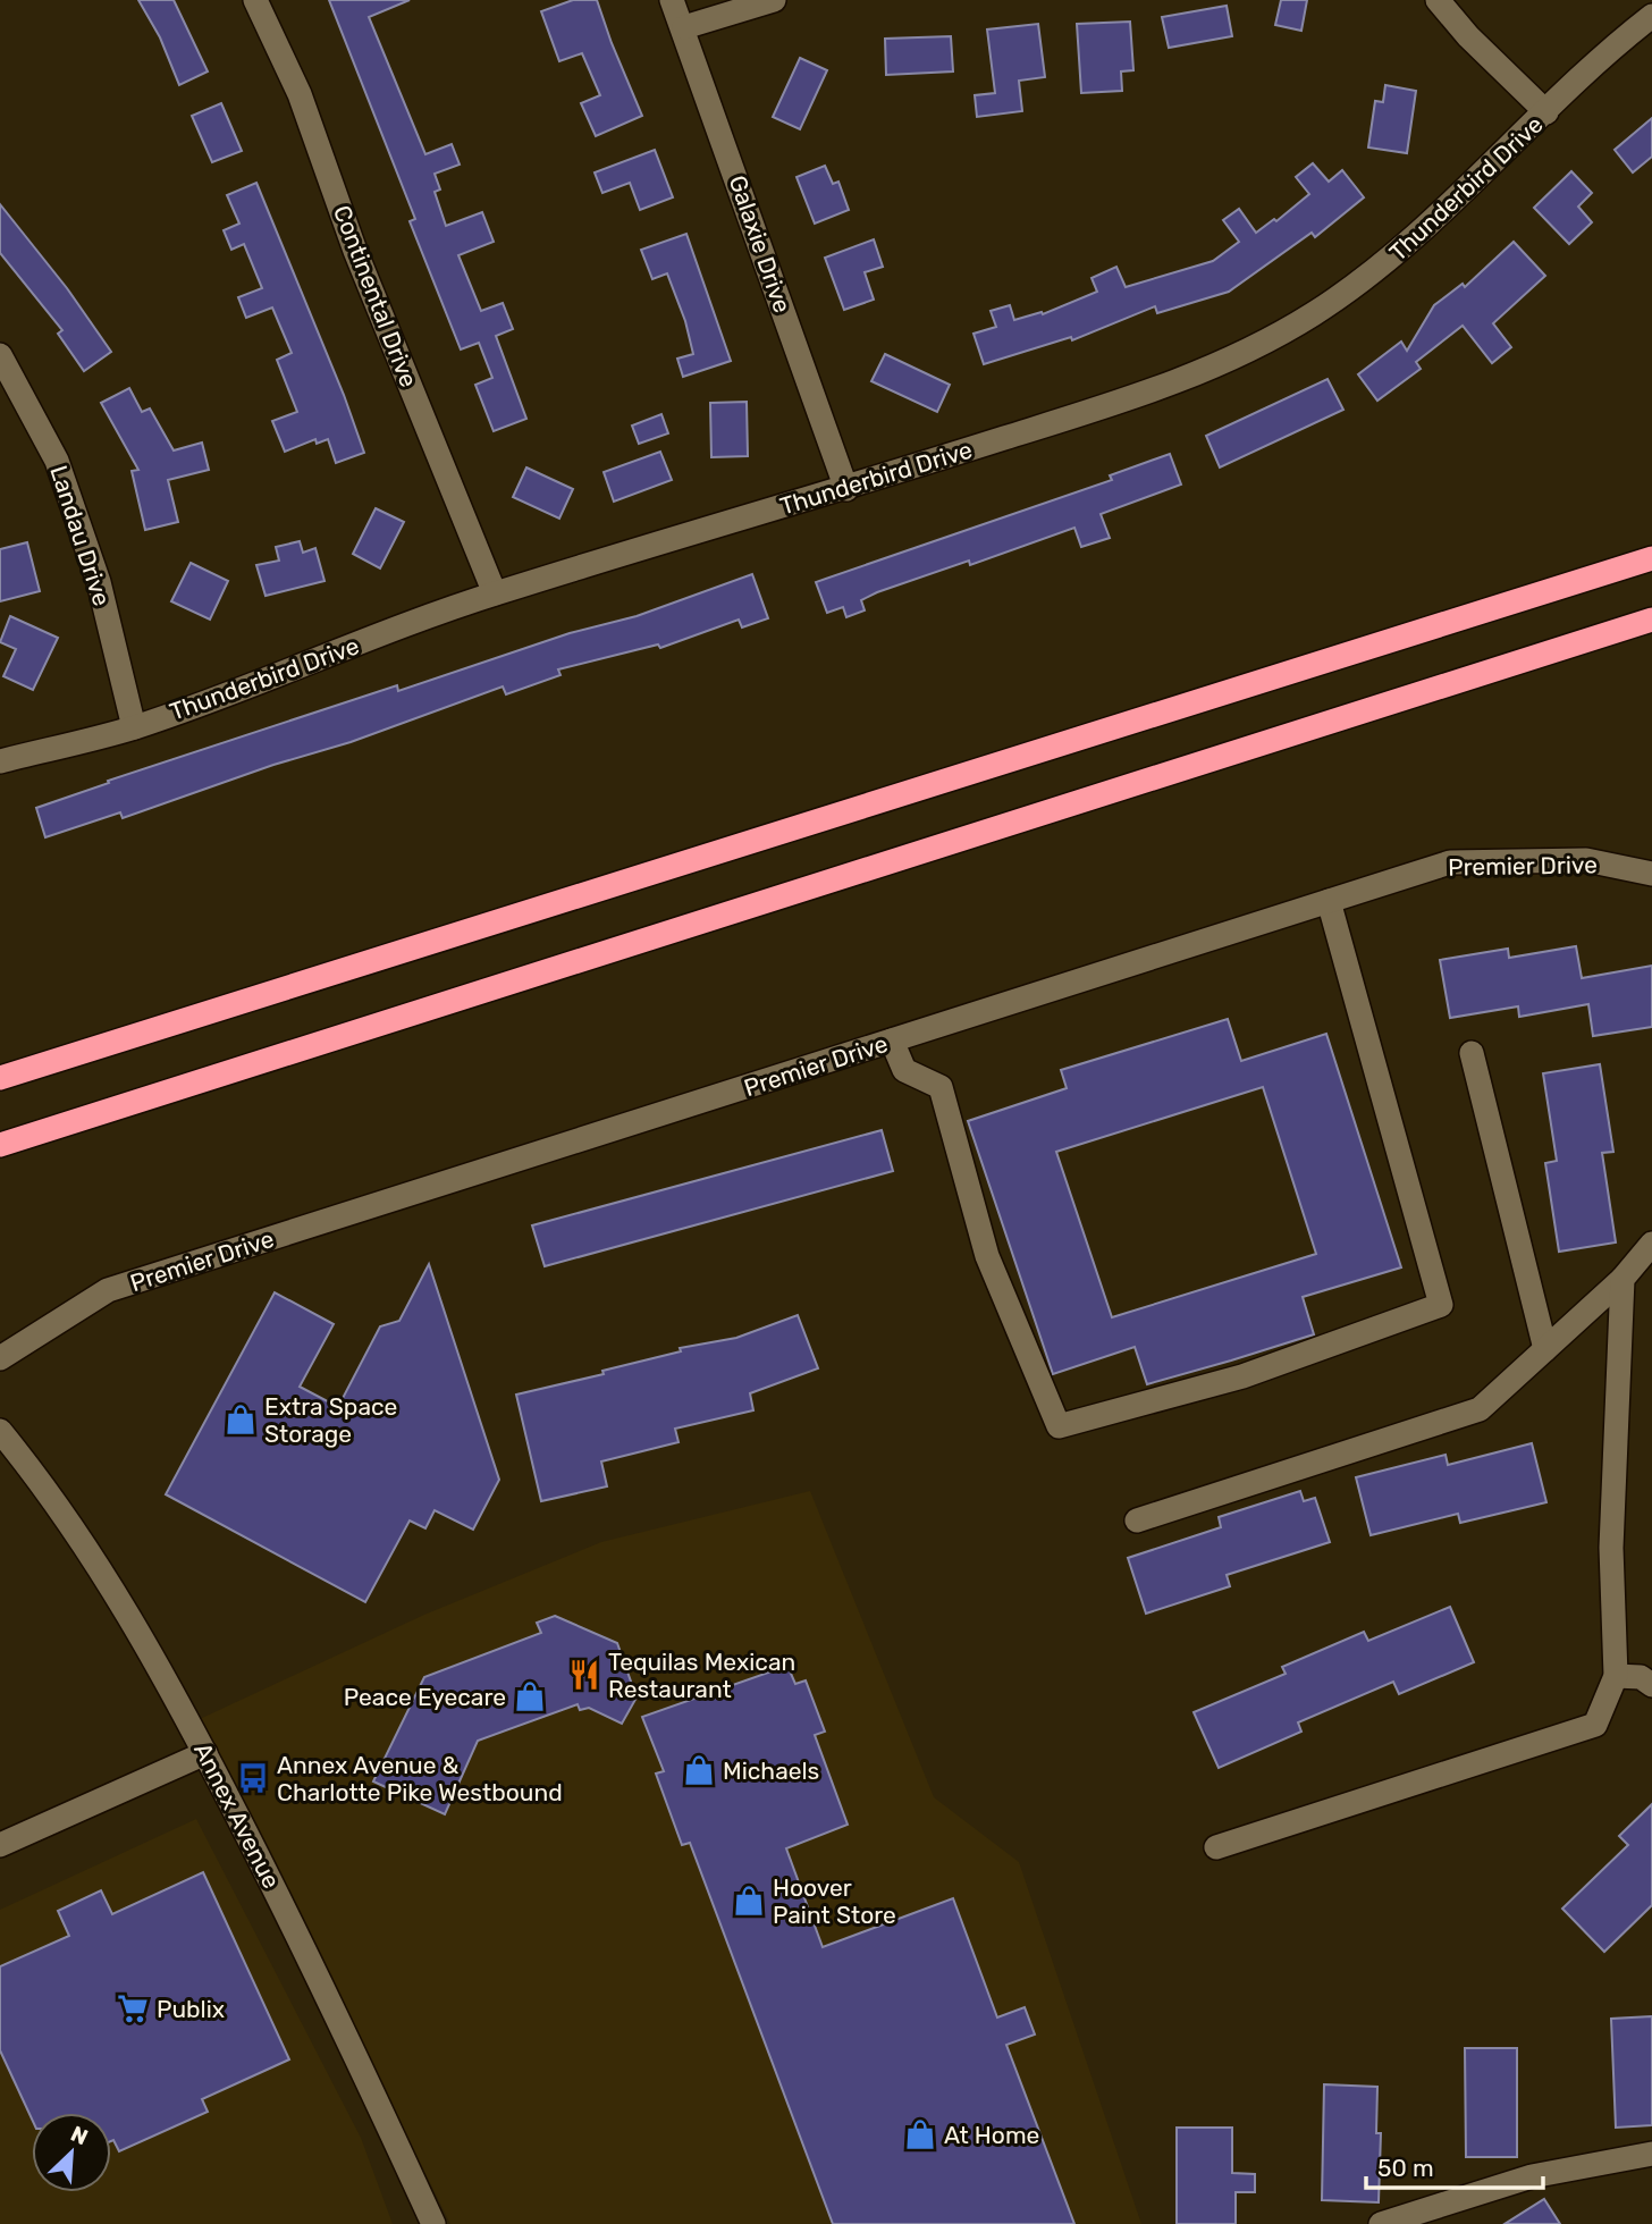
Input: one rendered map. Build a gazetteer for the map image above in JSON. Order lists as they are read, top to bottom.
{
  "streets": {
    "street": [
      "Thunderbird Drive",
      "Galaxie Drive",
      "Continental Drive",
      "Landau Drive",
      "Premier Drive",
      "Annex Avenue"
    ]
  },
  "crossings": [
    ["Thunderbird Drive", "Galaxie Drive"],
    ["Thunderbird Drive", "Continental Drive"],
    ["Thunderbird Drive", "Landau Drive"]
  ],
  "places": {
    "shop": [
      "Extra Space Storage",
      "Peace Eyecare",
      "Michaels",
      "Hoover Paint Store",
      "At Home"
    ],
    "restaurant": ["Tequilas Mexican Restaurant"],
    "bus stop": ["Annex Avenue & Charlotte Pike Westbound"],
    "supermarket": ["Publix"]
  },
  "scale_bar": "50 m",
  "north": "top right"
}
